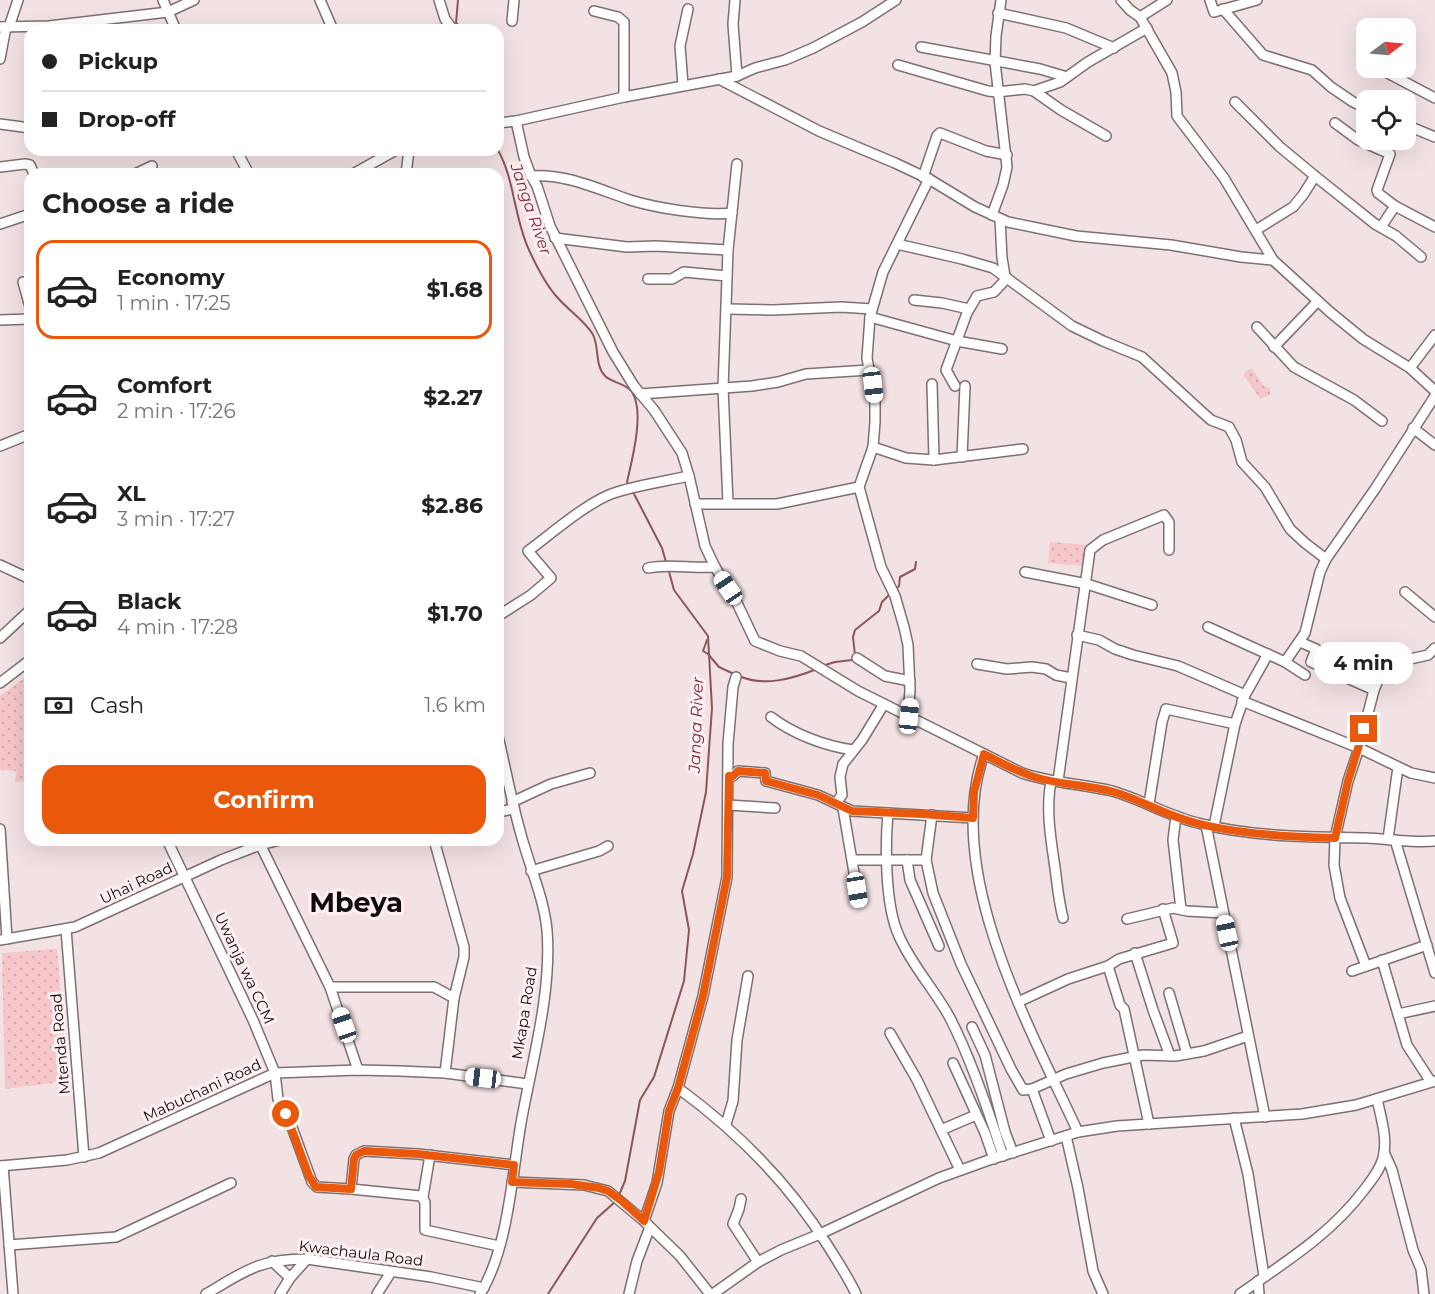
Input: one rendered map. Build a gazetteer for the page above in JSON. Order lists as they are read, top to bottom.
{
  "streets": {
    "street": [
      "Uhai Road",
      "Uwanja wa CCM",
      "Mkapa Road",
      "Mtenda Road",
      "Mabuchani Road",
      "Kwachaula Road"
    ]
  },
  "crossings": [
    ["Uhai Road", "Uwanja wa CCM"],
    ["Uhai Road", "Mtenda Road"],
    ["Uwanja wa CCM", "Mabuchani Road"],
    ["Mkapa Road", "Mabuchani Road"],
    ["Mkapa Road", "Kwachaula Road"],
    ["Mtenda Road", "Mabuchani Road"]
  ],
  "districts": ["Mbeya"],
  "water": ["Janga River"],
  "north": "right",
  "page": {
    "banner": ["Pickup", "Drop-off"],
    "heading": "Choose a ride",
    "list": [
      {
        "name": "Economy",
        "note": "1 min · 17:25",
        "value": "$1.68"
      },
      {
        "name": "Comfort",
        "note": "2 min · 17:26",
        "value": "$2.27"
      },
      {
        "name": "XL",
        "note": "3 min · 17:27",
        "value": "$2.86"
      },
      {
        "name": "Black",
        "note": "4 min · 17:28",
        "value": "$1.70"
      }
    ],
    "bubble": "4 min",
    "pay": ["Cash", "1.6 km"],
    "buttons": "Confirm"
  }
}
